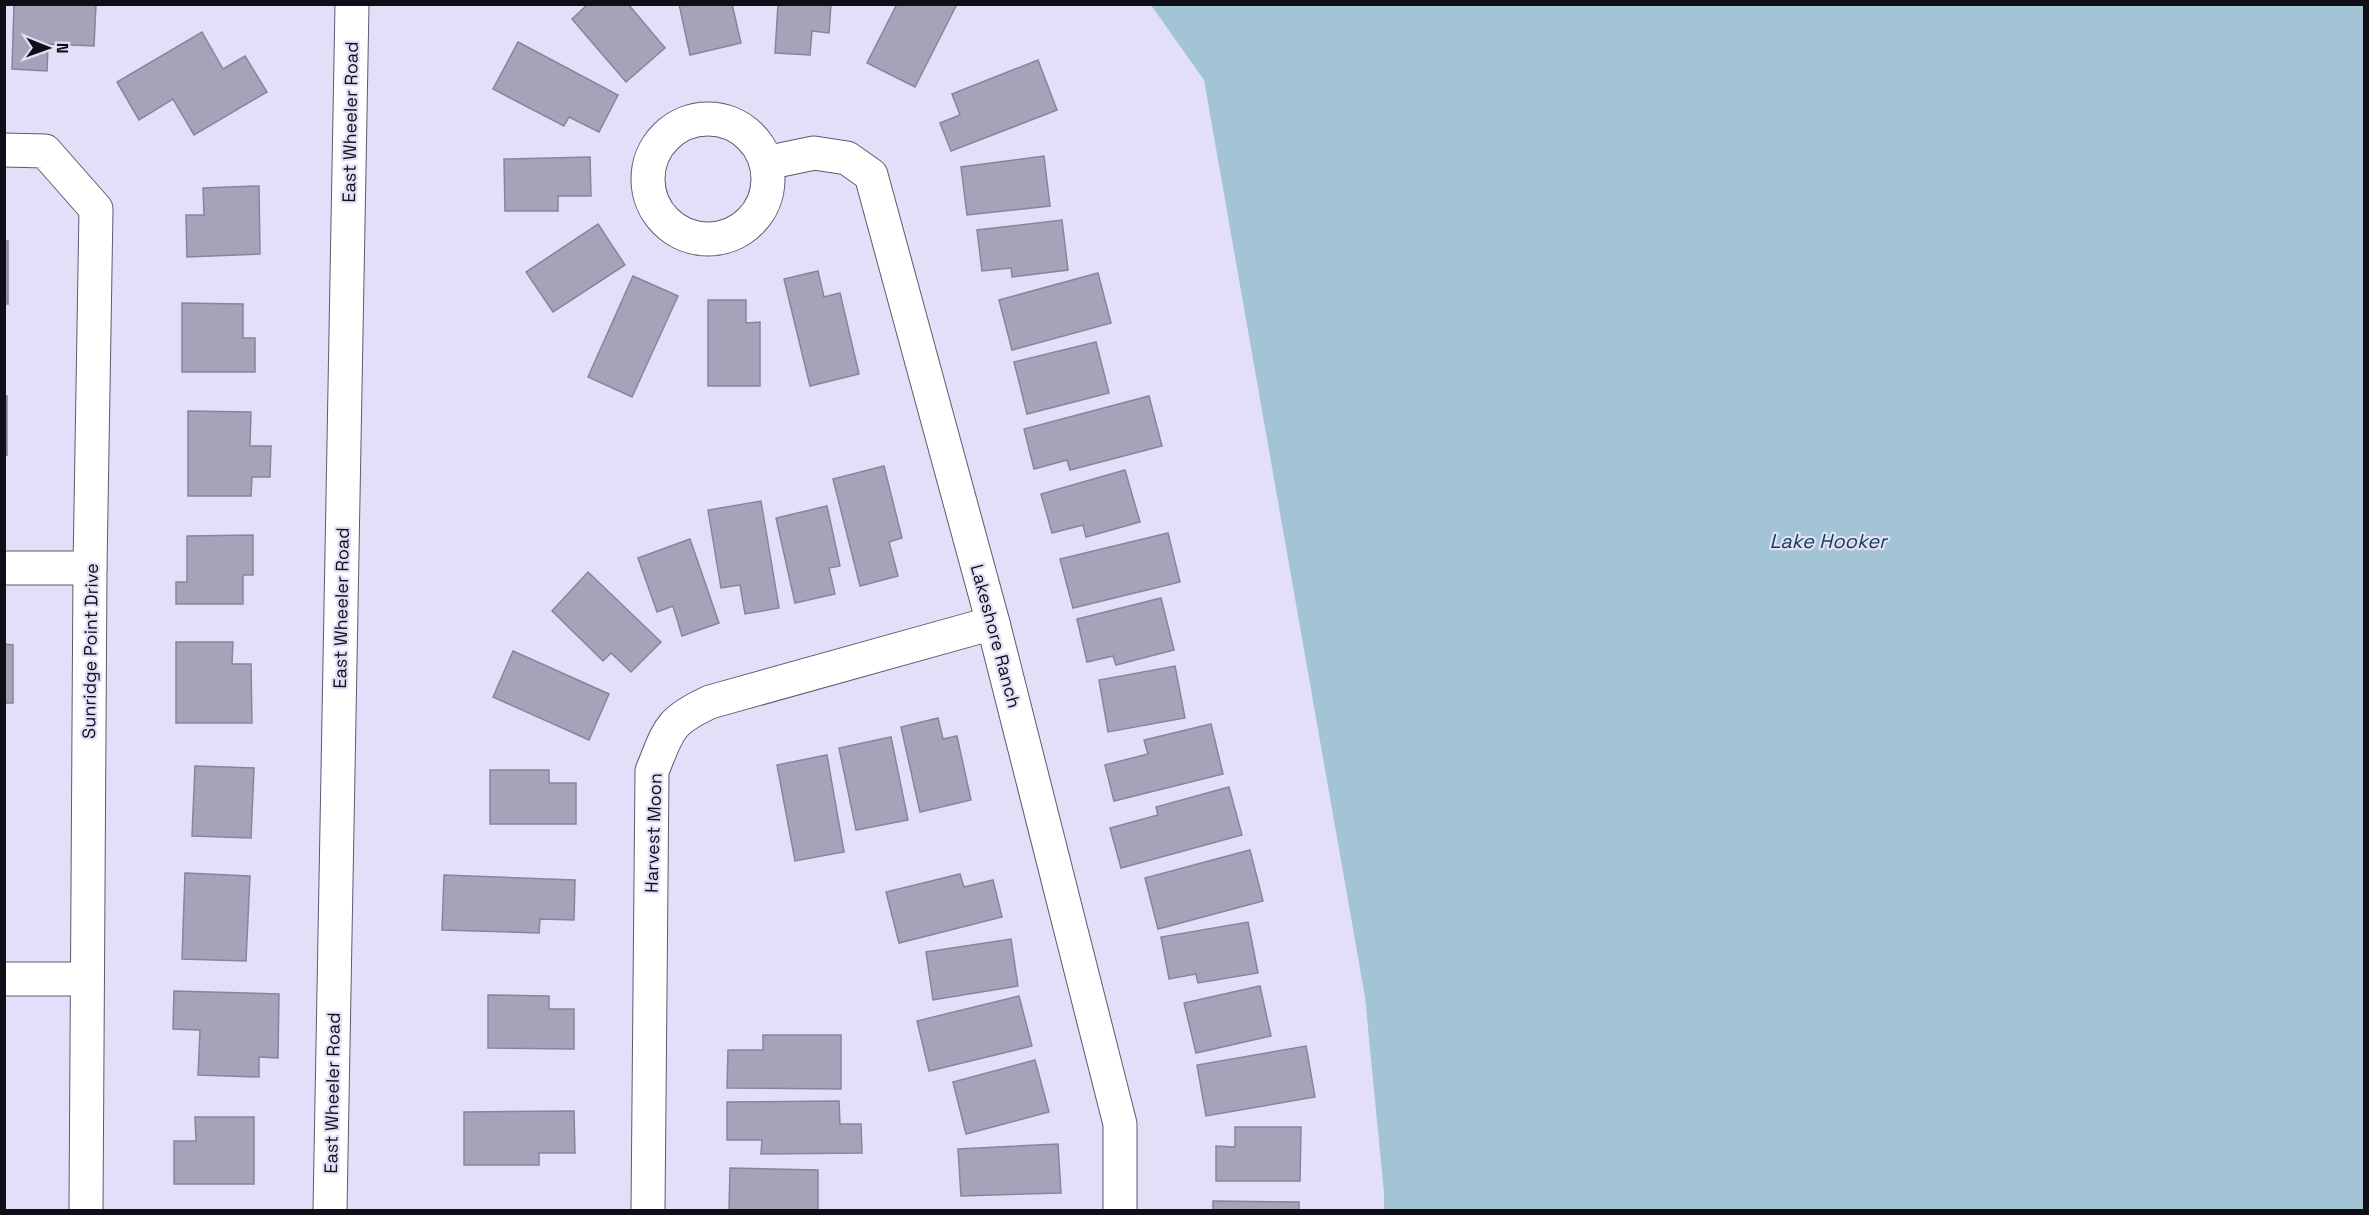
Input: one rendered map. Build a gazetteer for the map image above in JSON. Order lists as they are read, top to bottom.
{
  "streets": {
    "street": [
      "East Wheeler Road",
      "Lakeshore Ranch",
      "Sunridge Point Drive",
      "Harvest Moon"
    ]
  },
  "crossings": [
    ["Lakeshore Ranch", "Harvest Moon"]
  ],
  "water": ["Lake Hooker"],
  "north": "right"
}
